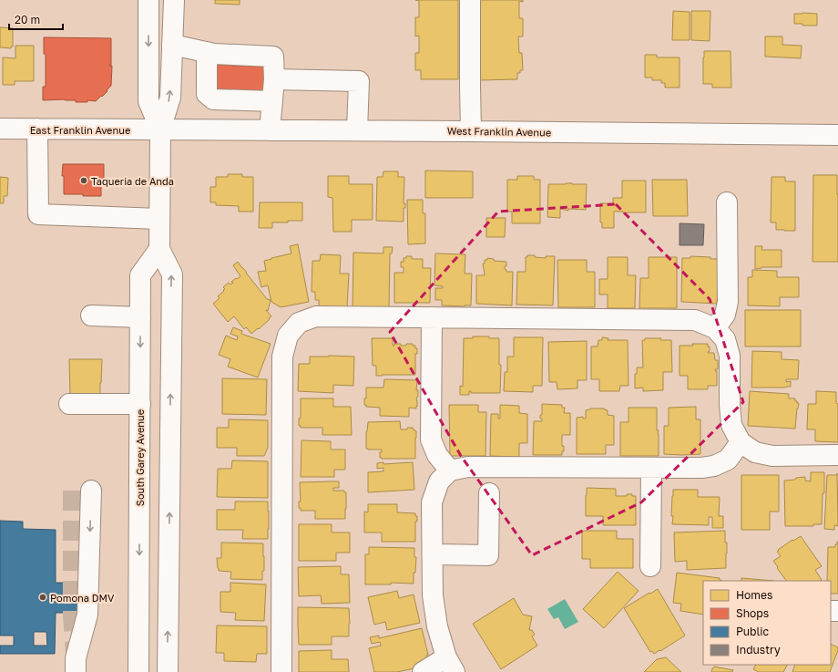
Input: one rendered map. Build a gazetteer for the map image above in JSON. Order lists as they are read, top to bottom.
{
  "streets": {
    "main road": ["East Franklin Avenue", "West Franklin Avenue", "South Garey Avenue"]
  },
  "crossings": [
    ["East Franklin Avenue", "West Franklin Avenue"]
  ],
  "places": ["Taqueria de Anda", "Pomona DMV"],
  "legend": [
    "Homes",
    "Shops",
    "Public",
    "Industry"
  ],
  "scale_bar": "20 m"
}
